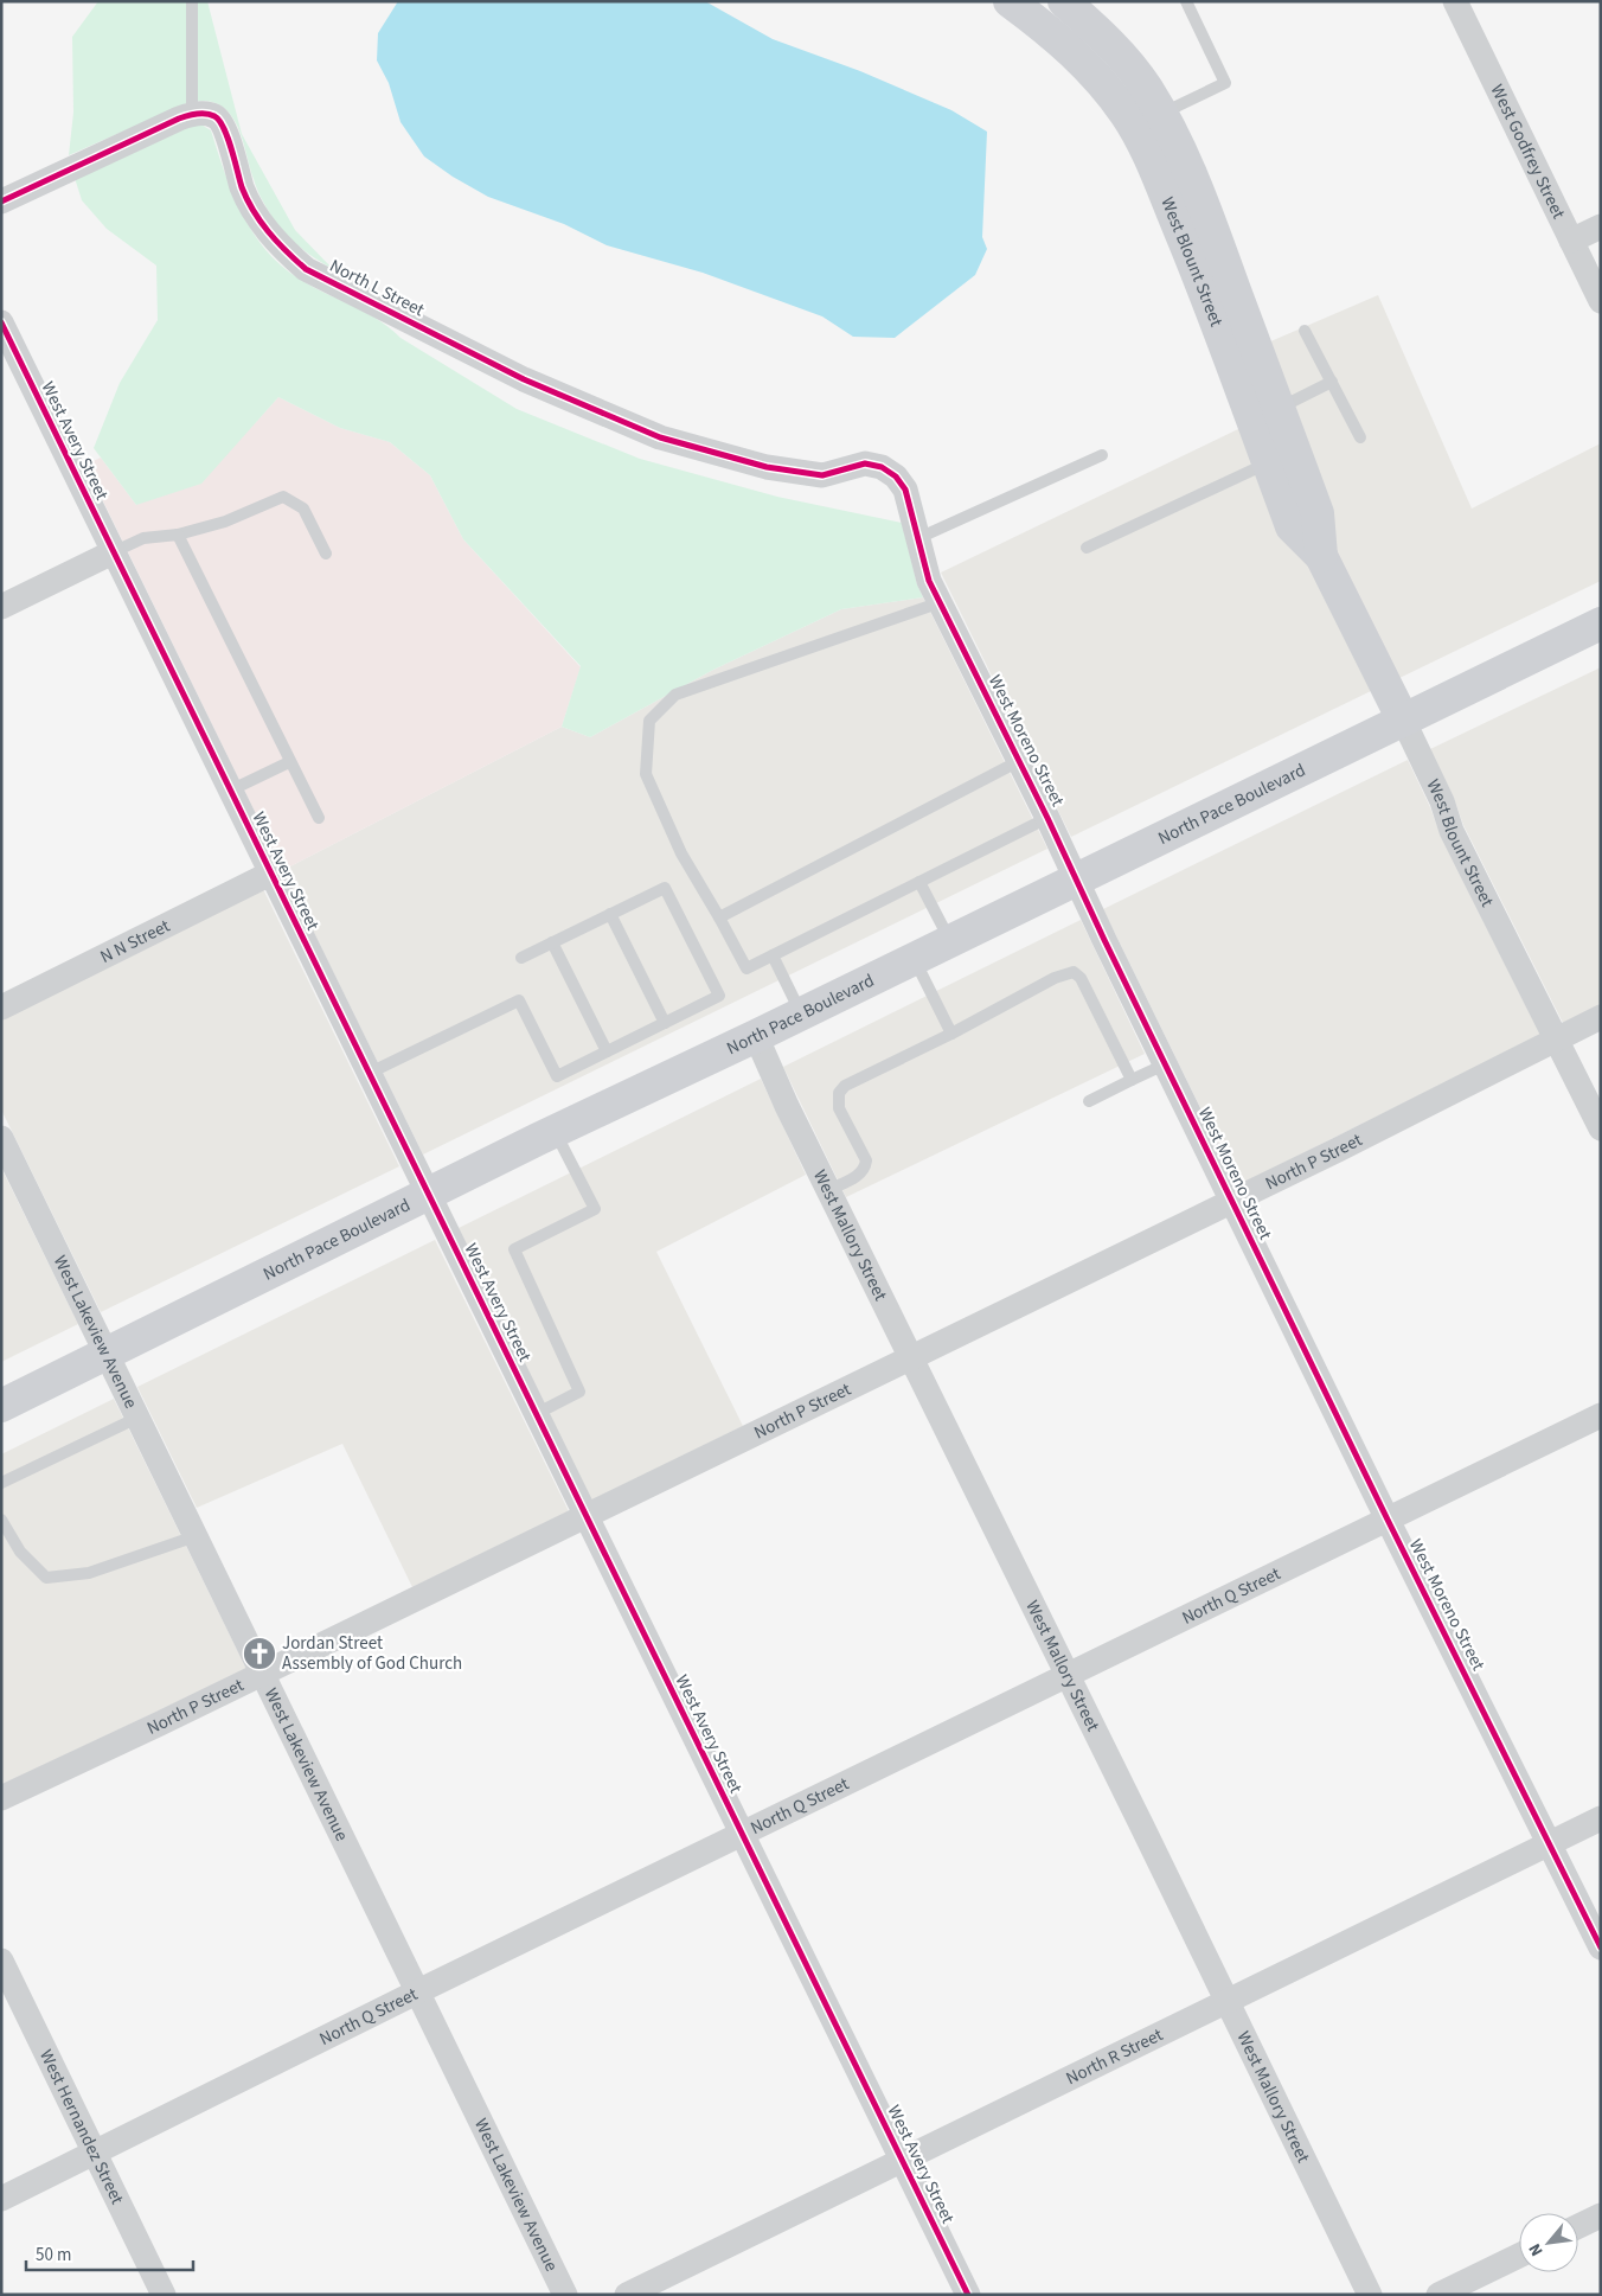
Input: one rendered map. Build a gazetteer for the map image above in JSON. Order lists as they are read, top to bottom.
{
  "streets": {
    "main road": ["West Blount Street", "North Pace Boulevard"],
    "street": [
      "West Godfrey Street",
      "North L Street",
      "West Avery Street",
      "West Moreno Street",
      "N N Street",
      "North P Street",
      "West Mallory Street",
      "West Lakeview Avenue",
      "North Q Street",
      "North R Street",
      "West Hernandez Street"
    ]
  },
  "crossings": [
    ["West Blount Street", "North Pace Boulevard"],
    ["West Blount Street", "North P Street"],
    ["North L Street", "West Moreno Street"],
    ["West Avery Street", "North Pace Boulevard"],
    ["West Avery Street", "N N Street"],
    ["West Avery Street", "North P Street"],
    ["West Avery Street", "North Q Street"],
    ["West Avery Street", "North R Street"],
    ["West Moreno Street", "North Pace Boulevard"],
    ["West Moreno Street", "North P Street"],
    ["West Moreno Street", "North Q Street"],
    ["West Moreno Street", "North R Street"],
    ["North Pace Boulevard", "West Mallory Street"],
    ["North Pace Boulevard", "West Lakeview Avenue"],
    ["North P Street", "West Mallory Street"],
    ["North P Street", "West Lakeview Avenue"],
    ["West Mallory Street", "North Q Street"],
    ["West Mallory Street", "North R Street"],
    ["West Lakeview Avenue", "North Q Street"],
    ["North Q Street", "West Hernandez Street"]
  ],
  "places": {
    "church": ["Jordan Street Assembly of God Church"]
  },
  "scale_bar": "50 m",
  "north": "bottom left"
}
